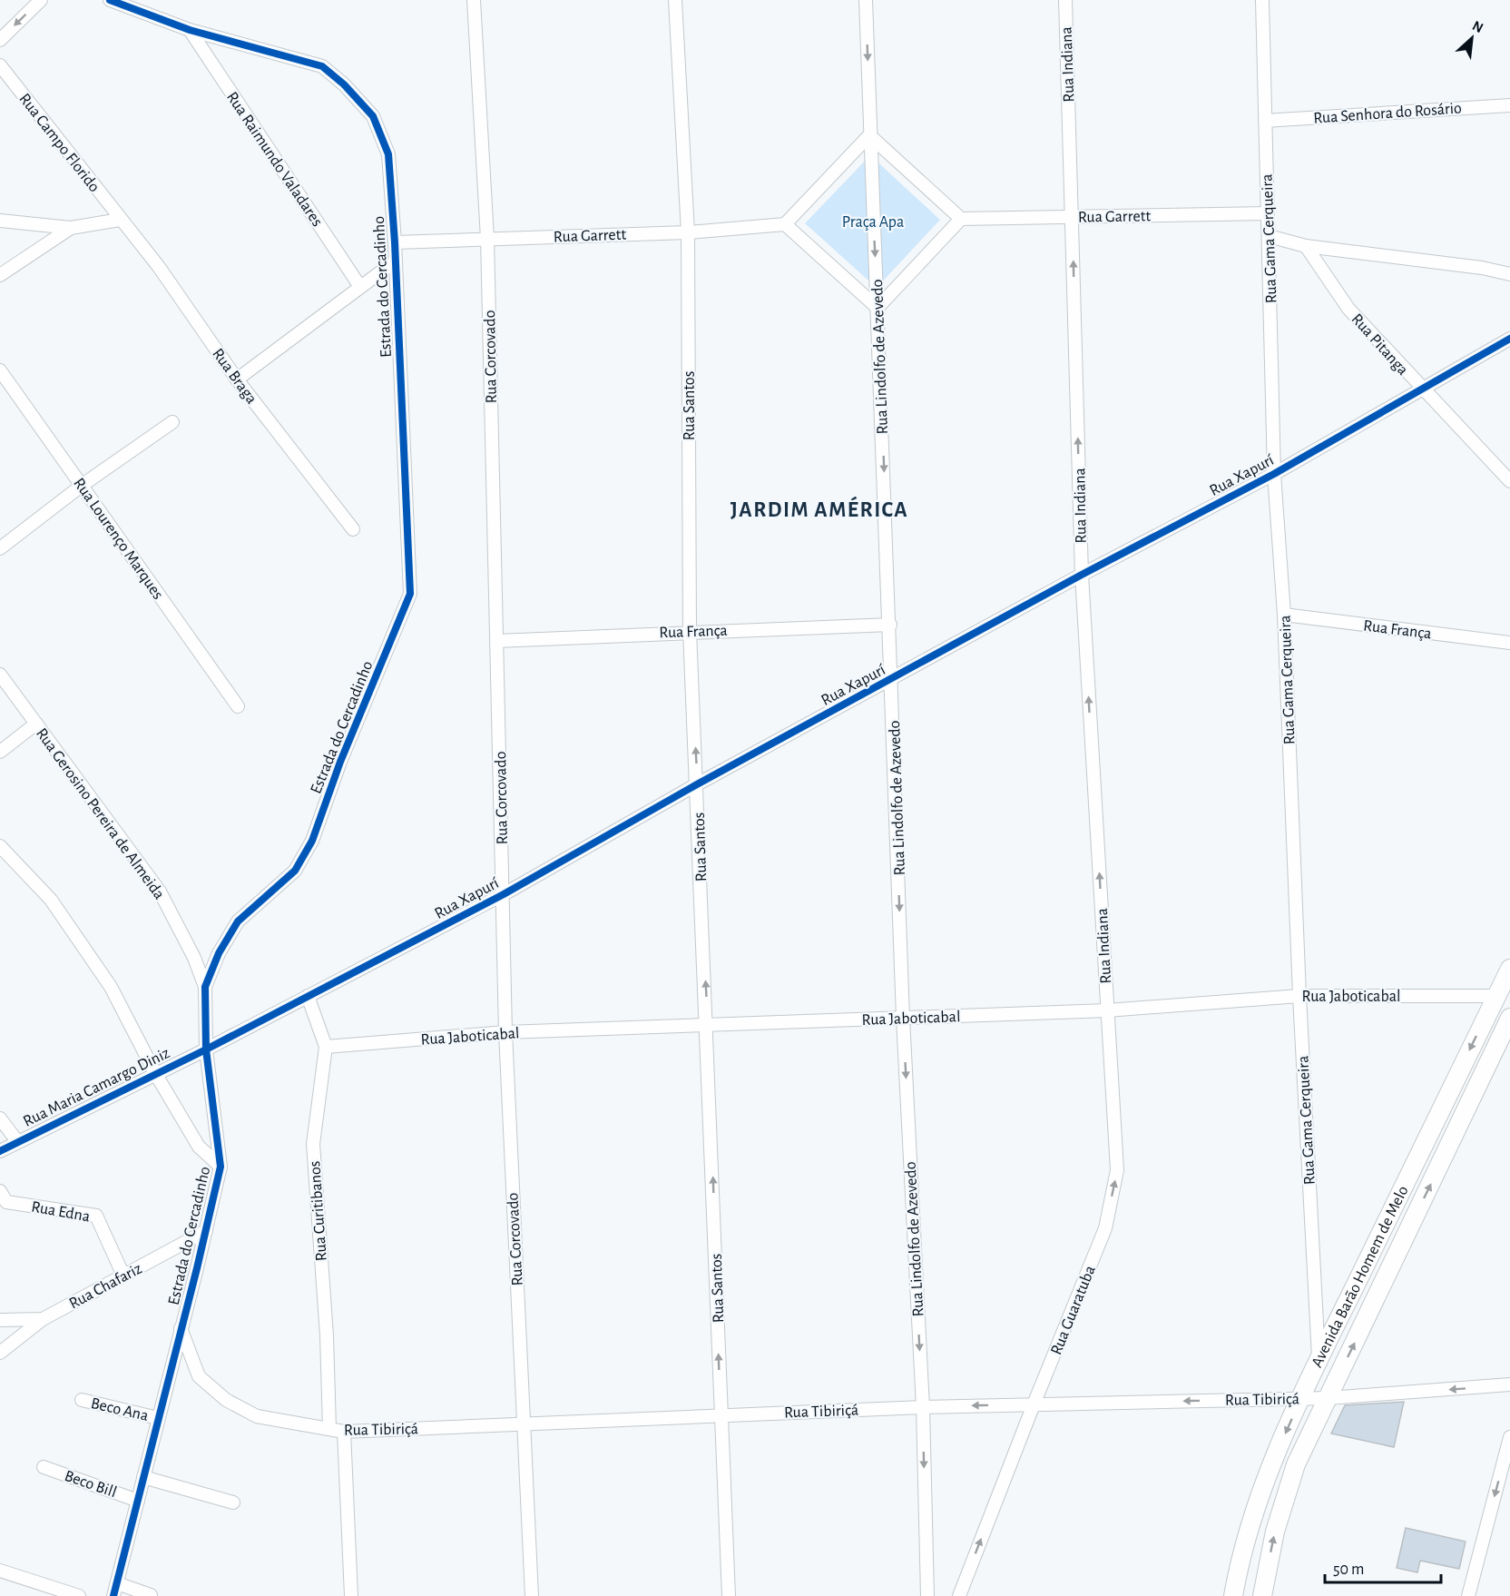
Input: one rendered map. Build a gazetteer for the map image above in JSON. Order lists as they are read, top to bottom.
{
  "streets": {
    "main road": ["Avenida Barão Homem de Melo"],
    "street": [
      "Rua Indiana",
      "Rua Senhora do Rosário",
      "Rua Campo Florido",
      "Rua Raimundo Valadares",
      "Rua Garrett",
      "Rua Gama Cerqueira",
      "Estrada do Cercadinho",
      "Rua Pitanga",
      "Rua Corcovado",
      "Rua Lindolfo de Azevedo",
      "Rua Braga",
      "Rua Santos",
      "Rua Xapurí",
      "Rua Lourenço Marques",
      "Rua França",
      "Rua Gerosino Pereira de Almeida",
      "Rua Jaboticabal",
      "Rua Maria Camargo Diniz",
      "Rua Edna",
      "Rua Curitibanos",
      "Rua Chafariz",
      "Rua Guaratuba",
      "Rua Tibiriçá",
      "Beco Ana",
      "Beco Bill"
    ]
  },
  "crossings": [
    ["Rua Indiana", "Rua Garrett"],
    ["Rua Indiana", "Rua Xapurí"],
    ["Rua Indiana", "Rua Jaboticabal"],
    ["Rua Indiana", "Rua Guaratuba"],
    ["Rua Senhora do Rosário", "Rua Gama Cerqueira"],
    ["Rua Campo Florido", "Rua Braga"],
    ["Rua Raimundo Valadares", "Estrada do Cercadinho"],
    ["Rua Garrett", "Rua Gama Cerqueira"],
    ["Rua Garrett", "Estrada do Cercadinho"],
    ["Rua Garrett", "Rua Corcovado"],
    ["Rua Garrett", "Rua Santos"],
    ["Rua Gama Cerqueira", "Rua Xapurí"],
    ["Rua Gama Cerqueira", "Rua França"],
    ["Rua Gama Cerqueira", "Rua Jaboticabal"],
    ["Rua Gama Cerqueira", "Avenida Barão Homem de Melo"],
    ["Estrada do Cercadinho", "Rua Xapurí"],
    ["Estrada do Cercadinho", "Rua Gerosino Pereira de Almeida"],
    ["Estrada do Cercadinho", "Rua Maria Camargo Diniz"],
    ["Estrada do Cercadinho", "Rua Chafariz"],
    ["Estrada do Cercadinho", "Rua Tibiriçá"],
    ["Estrada do Cercadinho", "Beco Ana"],
    ["Estrada do Cercadinho", "Beco Bill"],
    ["Rua Pitanga", "Rua Xapurí"],
    ["Rua Corcovado", "Rua Xapurí"],
    ["Rua Corcovado", "Rua França"],
    ["Rua Corcovado", "Rua Jaboticabal"],
    ["Rua Corcovado", "Rua Tibiriçá"],
    ["Rua Lindolfo de Azevedo", "Rua Xapurí"],
    ["Rua Lindolfo de Azevedo", "Rua França"],
    ["Rua Lindolfo de Azevedo", "Rua Jaboticabal"],
    ["Rua Lindolfo de Azevedo", "Rua Tibiriçá"],
    ["Rua Santos", "Rua Xapurí"],
    ["Rua Santos", "Rua França"],
    ["Rua Santos", "Rua Jaboticabal"],
    ["Rua Santos", "Rua Tibiriçá"],
    ["Rua Xapurí", "Rua Maria Camargo Diniz"],
    ["Rua Xapurí", "Rua Curitibanos"],
    ["Rua Jaboticabal", "Rua Curitibanos"],
    ["Rua Jaboticabal", "Avenida Barão Homem de Melo"],
    ["Rua Jaboticabal", "Rua Guaratuba"],
    ["Rua Edna", "Rua Chafariz"],
    ["Rua Curitibanos", "Rua Tibiriçá"],
    ["Avenida Barão Homem de Melo", "Rua Tibiriçá"],
    ["Rua Guaratuba", "Rua Tibiriçá"]
  ],
  "one_way": [
    "Rua Indiana",
    "Rua Lindolfo de Azevedo",
    "Rua Santos",
    "Rua Guaratuba",
    "Rua Tibiriçá"
  ],
  "districts": ["JARDIM AMÉRICA"],
  "parks": ["Praça Apa"],
  "scale_bar": "50 m",
  "north": "top right"
}
